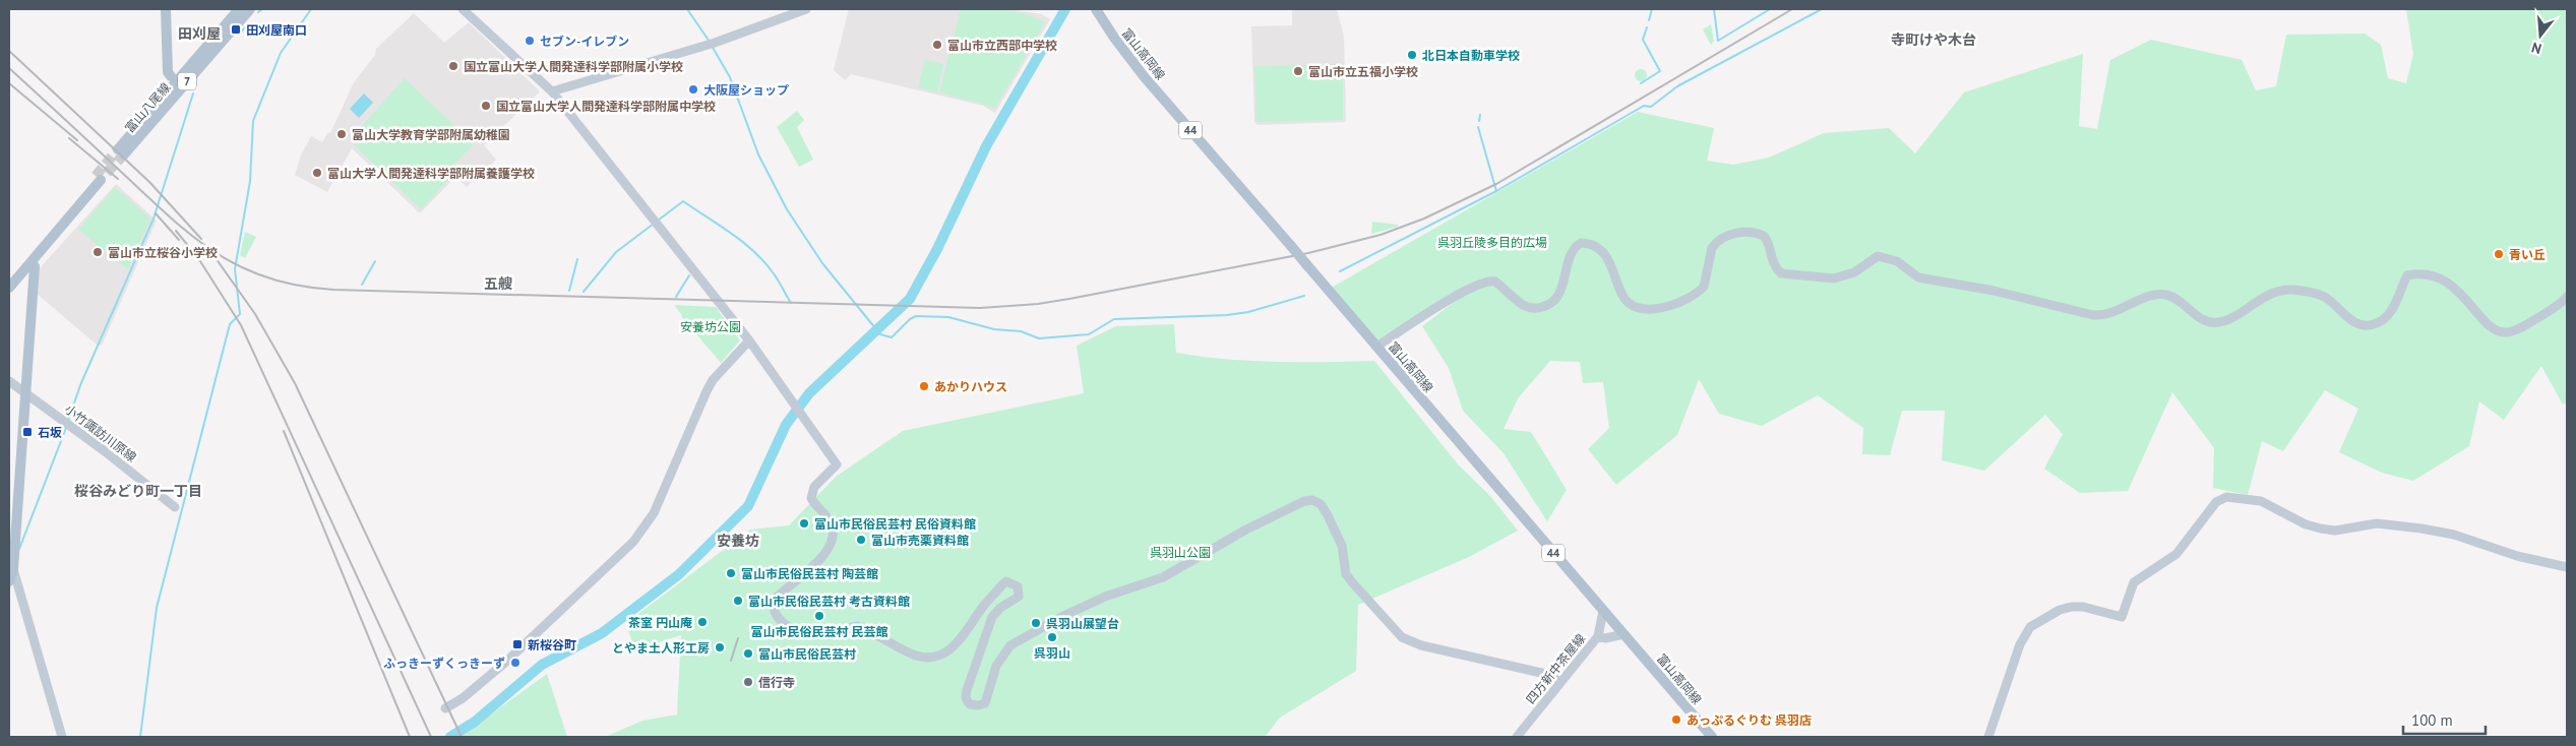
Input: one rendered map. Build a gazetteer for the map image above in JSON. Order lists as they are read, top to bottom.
{
  "streets": {
    "main road": [
      "富山高岡線",
      "7",
      "富山八尾線",
      "44"
    ],
    "street": ["小竹諏訪川原線", "四方新中茶屋線"]
  },
  "crossings": [
    ["富山高岡線", "四方新中茶屋線"]
  ],
  "districts": [
    "田刈屋",
    "寺町けや木台",
    "五艘",
    "桜谷みどり町一丁目",
    "安養坊"
  ],
  "parks": ["呉羽丘陵多目的広場", "安養坊公園", "呉羽山公園"],
  "places": {
    "transit": ["田刈屋南口", "石坂", "新桜谷町"],
    "other": [
      "セブン-イレブン",
      "富山市立西部中学校",
      "北日本自動車学校",
      "国立富山大学人間発達科学部附属小学校",
      "富山市立五福小学校",
      "大阪屋ショップ",
      "国立富山大学人間発達科学部附属中学校",
      "富山大学教育学部附属幼稚園",
      "富山大学人間発達科学部附属養護学校",
      "富山市立桜谷小学校",
      "青い丘",
      "あかりハウス",
      "富山市民俗民芸村 民俗資料館",
      "富山市売薬資料館",
      "富山市民俗民芸村 陶芸館",
      "富山市民俗民芸村 考古資料館",
      "富山市民俗民芸村 民芸館",
      "茶室 円山庵",
      "呉羽山展望台",
      "呉羽山",
      "とやま土人形工房",
      "富山市民俗民芸村",
      "ふっきーずくっきーず",
      "信行寺",
      "あっぷるぐりむ 呉羽店"
    ]
  },
  "scale_bar": "100 m",
  "north": "bottom"
}
